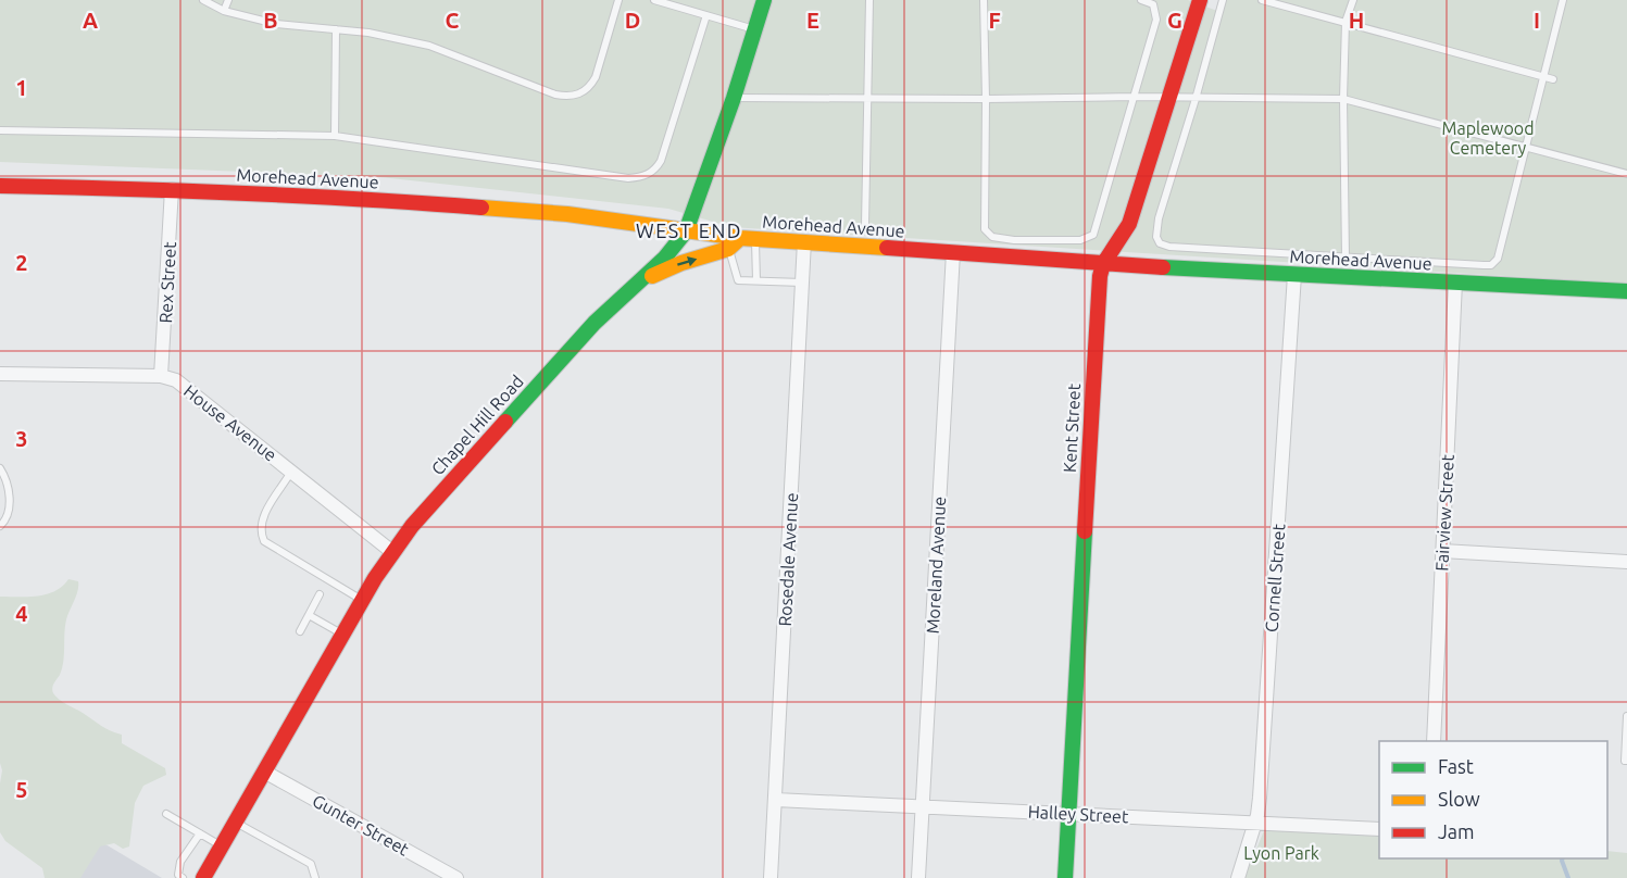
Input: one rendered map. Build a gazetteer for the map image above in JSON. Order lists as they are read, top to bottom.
{
  "streets": {
    "street": [
      "Morehead Avenue",
      "Rex Street",
      "House Avenue",
      "Chapel Hill Road",
      "Kent Street",
      "Fairview Street",
      "Rosedale Avenue",
      "Moreland Avenue",
      "Cornell Street",
      "Halley Street",
      "Gunter Street"
    ]
  },
  "crossings": [
    ["Morehead Avenue", "Rex Street"],
    ["Morehead Avenue", "Chapel Hill Road"],
    ["Morehead Avenue", "Kent Street"],
    ["Morehead Avenue", "Fairview Street"],
    ["Morehead Avenue", "Rosedale Avenue"],
    ["Morehead Avenue", "Moreland Avenue"],
    ["Morehead Avenue", "Cornell Street"],
    ["Rex Street", "House Avenue"],
    ["House Avenue", "Chapel Hill Road"],
    ["Chapel Hill Road", "Gunter Street"],
    ["Kent Street", "Halley Street"],
    ["Rosedale Avenue", "Halley Street"],
    ["Moreland Avenue", "Halley Street"],
    ["Cornell Street", "Halley Street"]
  ],
  "districts": ["WEST END"],
  "parks": ["Maplewood Cemetery", "Lyon Park"],
  "legend": ["Fast", "Slow", "Jam"],
  "grid": {
    "columns": [
      "A",
      "B",
      "C",
      "D",
      "E",
      "F",
      "G",
      "H",
      "I"
    ],
    "rows": [
      "1",
      "2",
      "3",
      "4",
      "5"
    ]
  }
}
